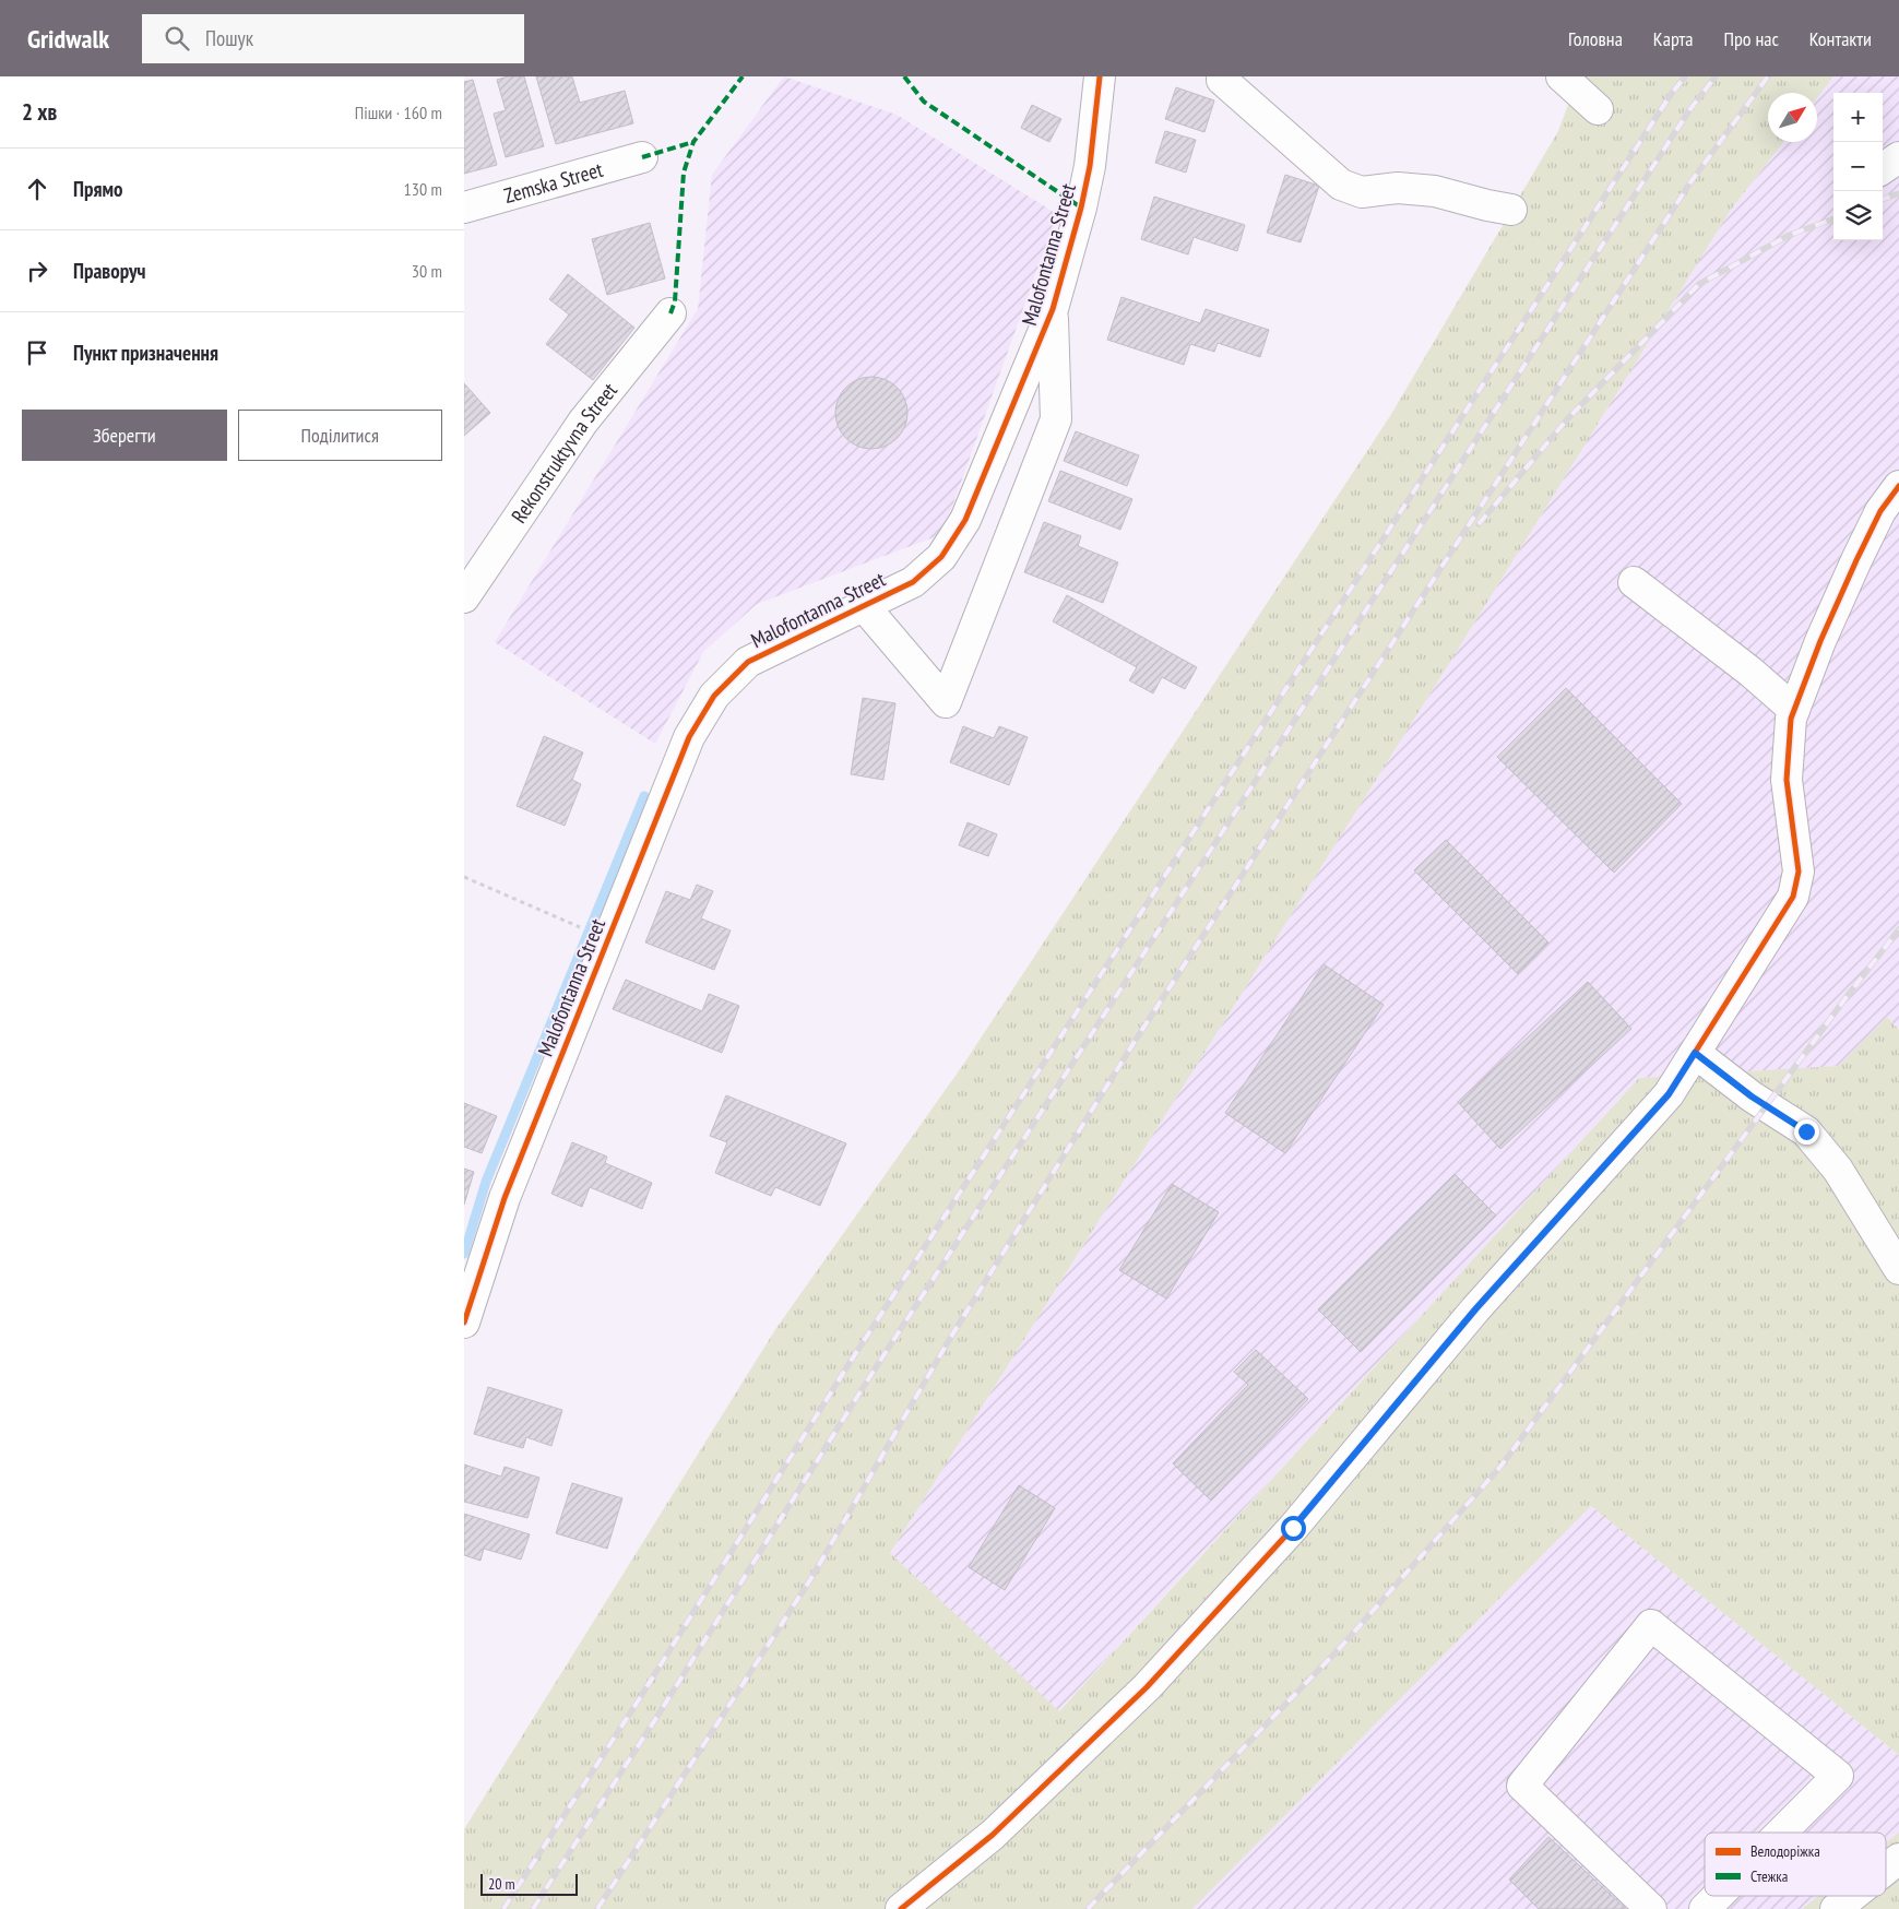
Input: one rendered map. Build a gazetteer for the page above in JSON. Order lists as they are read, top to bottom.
{
  "streets": {
    "street": ["Zemska Street", "Malofontanna Street", "Rekonstruktyvna Street"]
  },
  "legend": ["Велодоріжка", "Стежка"],
  "scale_bar": "20 m",
  "north": "top right",
  "page": {
    "header": "Gridwalk",
    "search": "Пошук",
    "nav": [
      "Головна",
      "Карта",
      "Про нас",
      "Контакти"
    ],
    "heading": ["2 хв", "Пішки · 160 m"],
    "map_buttons": ["+", "−"],
    "list": [
      ["Прямо", "130 m"],
      ["Праворуч", "30 m"],
      "Пункт призначення"
    ],
    "buttons": ["Зберегти", "Поділитися"],
    "scale": "20 m"
  }
}
